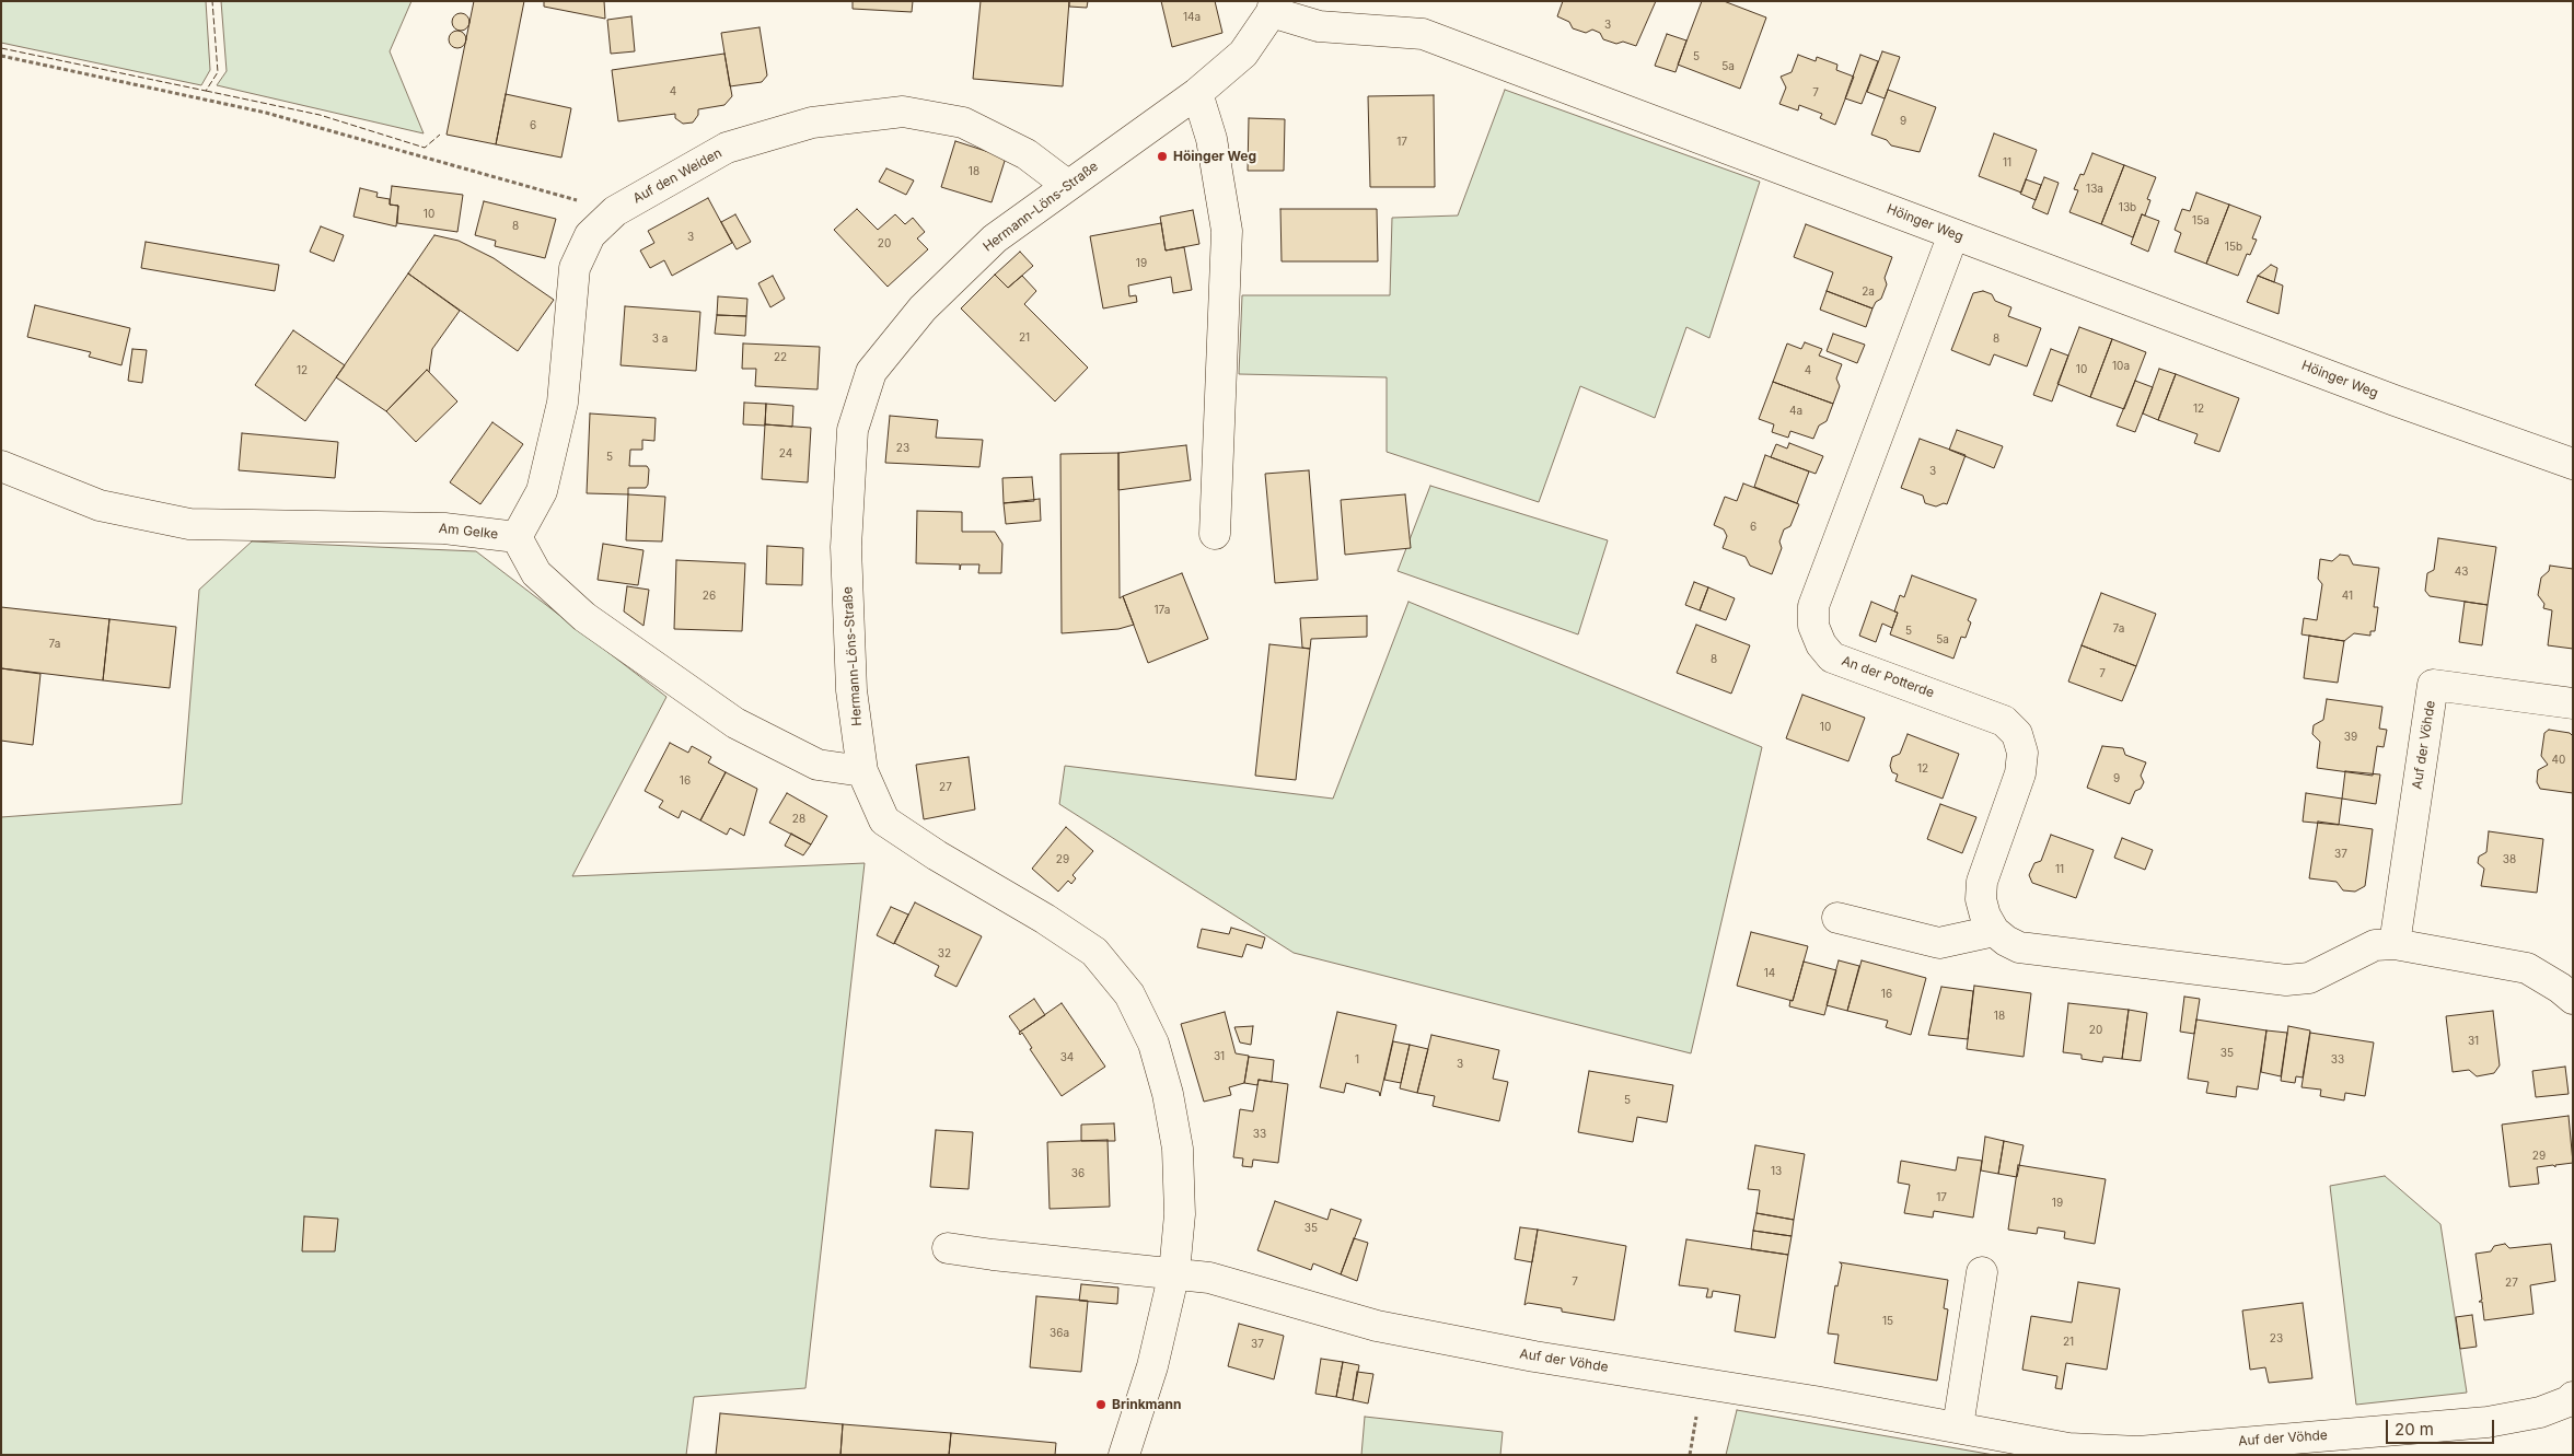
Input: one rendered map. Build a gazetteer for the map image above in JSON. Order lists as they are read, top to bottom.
{
  "streets": {
    "street": [
      "Auf den Weiden",
      "Hermann-Löns-Straße",
      "Höinger Weg",
      "Am Gelke",
      "An der Potterde",
      "Auf der Vöhde"
    ]
  },
  "crossings": [
    ["Auf den Weiden", "Hermann-Löns-Straße"],
    ["Auf den Weiden", "Am Gelke"],
    ["Hermann-Löns-Straße", "Höinger Weg"],
    ["Hermann-Löns-Straße", "Am Gelke"],
    ["Hermann-Löns-Straße", "Auf der Vöhde"],
    ["Höinger Weg", "An der Potterde"]
  ],
  "places": ["Höinger Weg", "Brinkmann"],
  "house_numbers": [
    "14a",
    "3",
    "5",
    "5a",
    "4",
    "7",
    "9",
    "6",
    "17",
    "11",
    "18",
    "13a",
    "13b",
    "10",
    "15a",
    "8",
    "3",
    "20",
    "15b",
    "19",
    "2a",
    "21",
    "3 a",
    "8",
    "22",
    "10a",
    "10",
    "12",
    "4",
    "12",
    "4a",
    "23",
    "24",
    "5",
    "3",
    "6",
    "43",
    "26",
    "41",
    "17a",
    "7a",
    "5",
    "5a",
    "7a",
    "8",
    "7",
    "10",
    "39",
    "40",
    "12",
    "9",
    "16",
    "27",
    "28",
    "37",
    "29",
    "38",
    "11",
    "32",
    "14",
    "16",
    "18",
    "20",
    "31",
    "35",
    "31",
    "34",
    "1",
    "33",
    "3",
    "5",
    "33",
    "29",
    "13",
    "36",
    "17",
    "19",
    "35",
    "7",
    "27",
    "15",
    "36a",
    "23",
    "21",
    "37"
  ],
  "scale_bar": "20 m"
}
